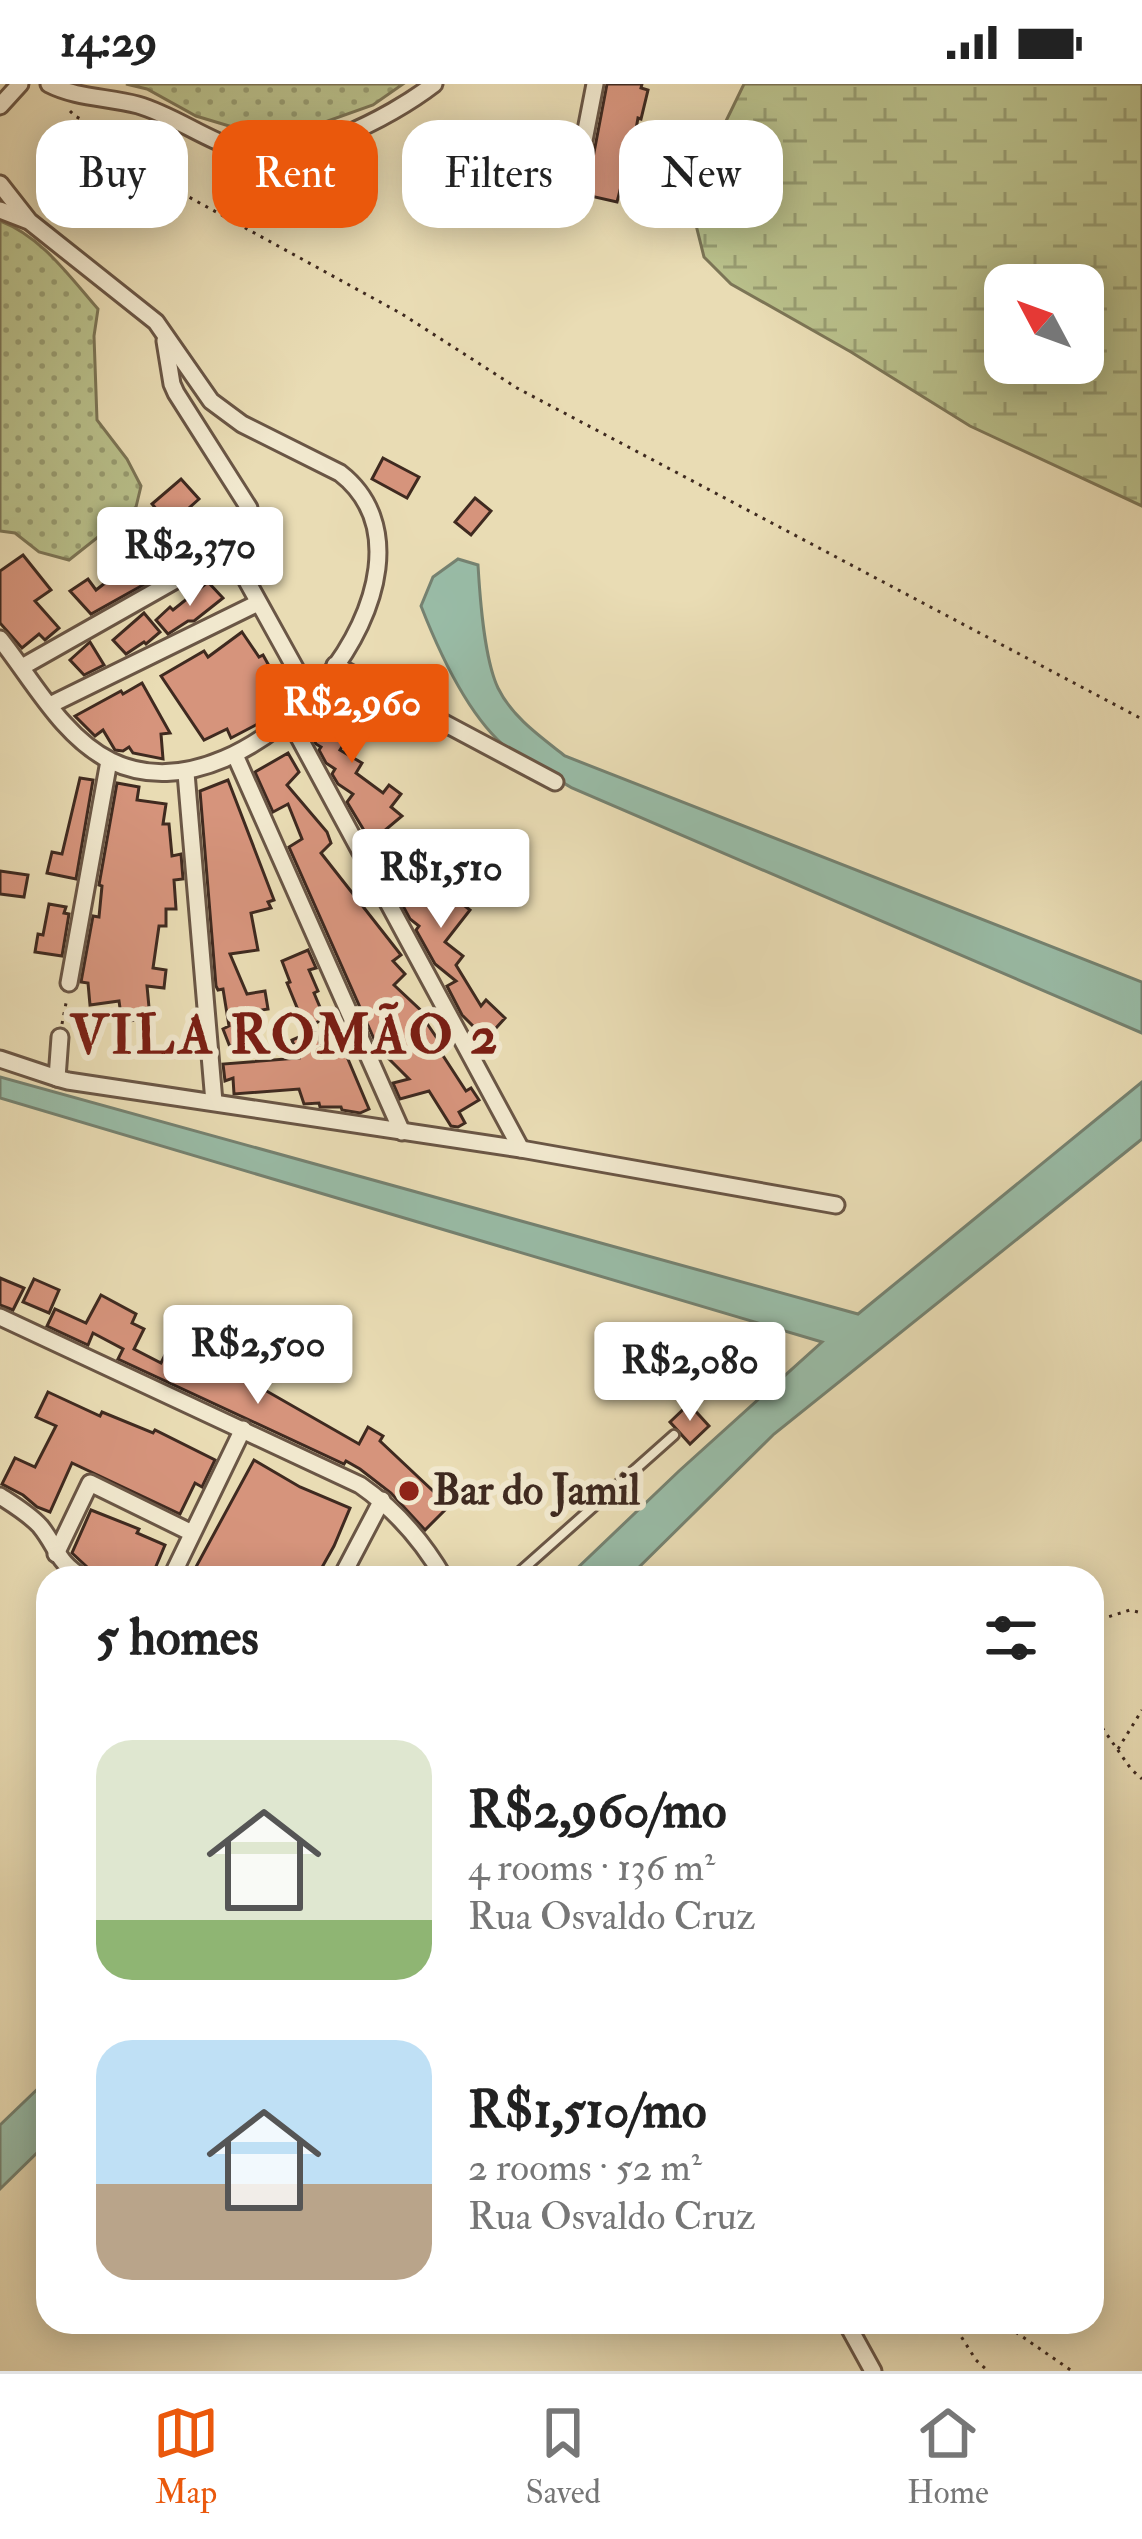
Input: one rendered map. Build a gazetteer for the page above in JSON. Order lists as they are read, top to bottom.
{
  "districts": ["VILA ROMÃO 2"],
  "places": ["Bar do Jamil"],
  "north": "top left",
  "page": {
    "status": "14:29",
    "chip": [
      "Buy",
      "Rent",
      "Filters",
      "New"
    ],
    "price": [
      "R$2,370",
      "R$2,960",
      "R$1,510",
      "R$2,500",
      "R$2,080"
    ],
    "heading": "5 homes",
    "list": [
      {
        "name": "R$2,960/mo",
        "note": "4 rooms · 136 m² · Rua Osvaldo Cruz"
      },
      {
        "name": "R$1,510/mo",
        "note": "2 rooms · 52 m² · Rua Osvaldo Cruz"
      }
    ],
    "tabs": ["Map", "Saved", "Home"]
  }
}
